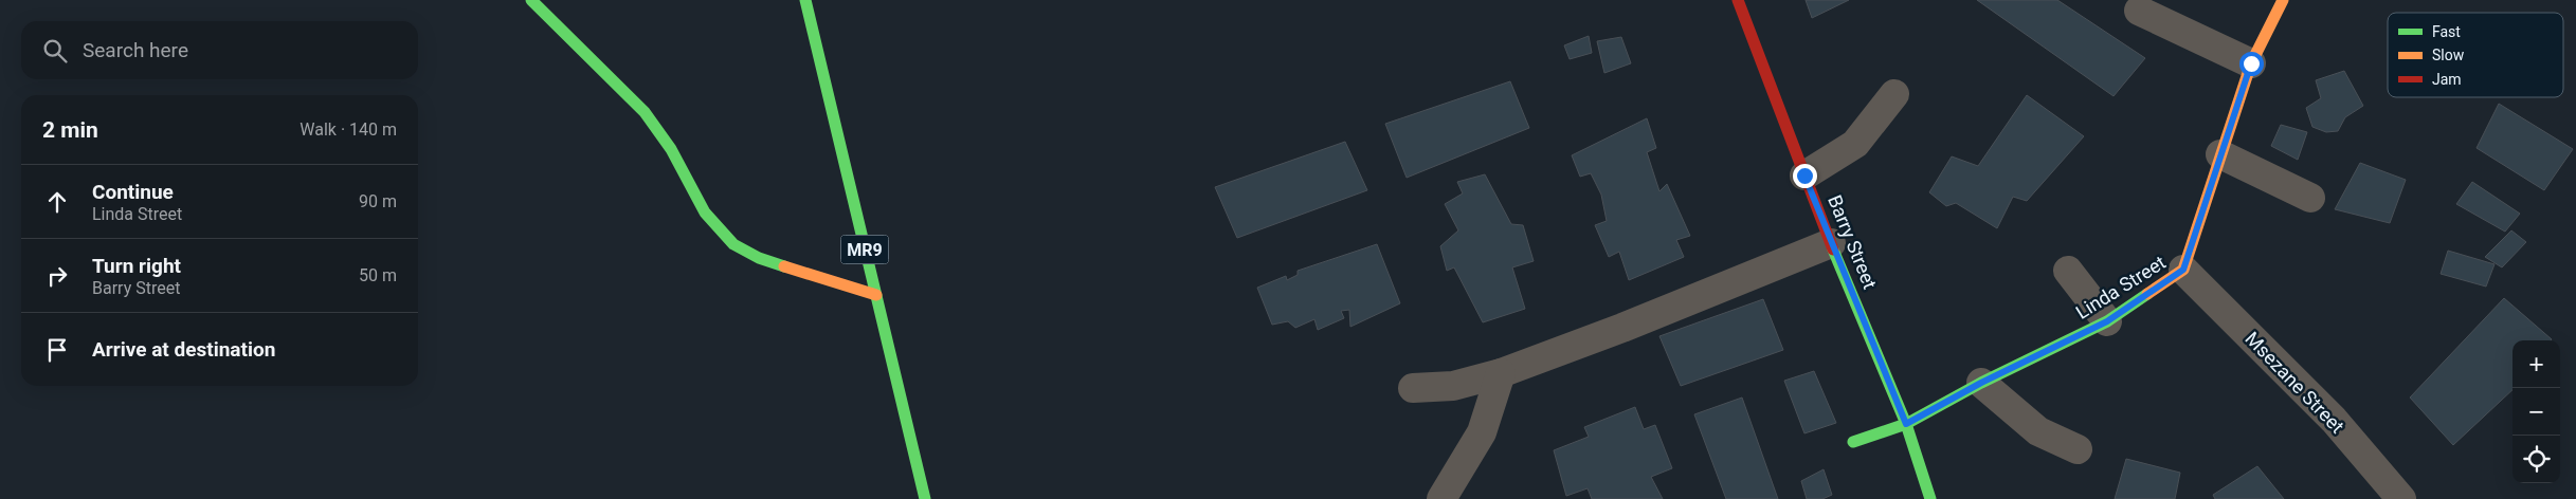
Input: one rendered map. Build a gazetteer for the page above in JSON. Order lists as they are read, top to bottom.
{
  "streets": {
    "street": [
      "Barry Street",
      "MR9",
      "Linda Street",
      "Msezane Street"
    ]
  },
  "crossings": [
    ["Barry Street", "Linda Street"],
    ["Linda Street", "Msezane Street"]
  ],
  "legend": ["Fast", "Slow", "Jam"],
  "page": {
    "search": "Search here",
    "heading": ["2 min", "Walk · 140 m"],
    "list": [
      ["Continue", "Linda Street", "90 m"],
      ["Turn right", "Barry Street", "50 m"],
      "Arrive at destination"
    ],
    "map_buttons": ["+", "−"]
  }
}
